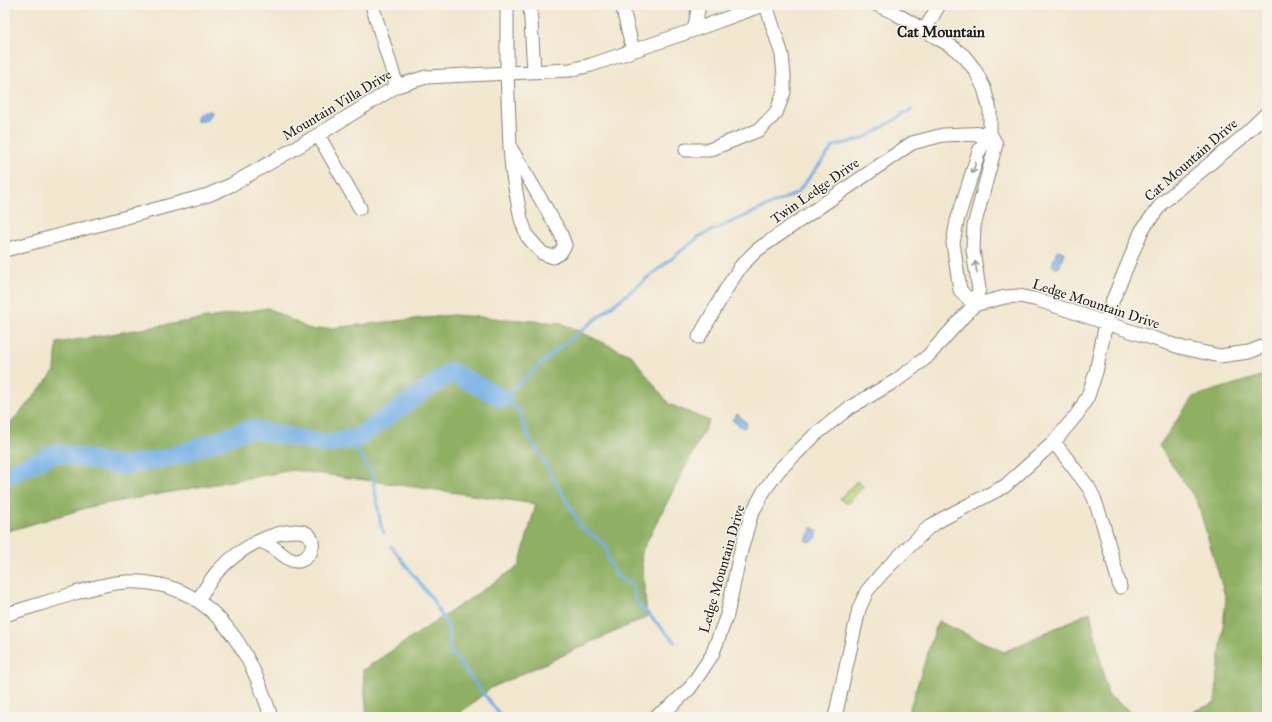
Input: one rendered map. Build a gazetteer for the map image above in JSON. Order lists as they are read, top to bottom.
{
  "streets": {
    "street": [
      "Mountain Villa Drive",
      "Cat Mountain Drive",
      "Twin Ledge Drive",
      "Ledge Mountain Drive"
    ]
  },
  "crossings": [
    ["Cat Mountain Drive", "Ledge Mountain Drive"]
  ],
  "districts": ["Cat Mountain"]
}
